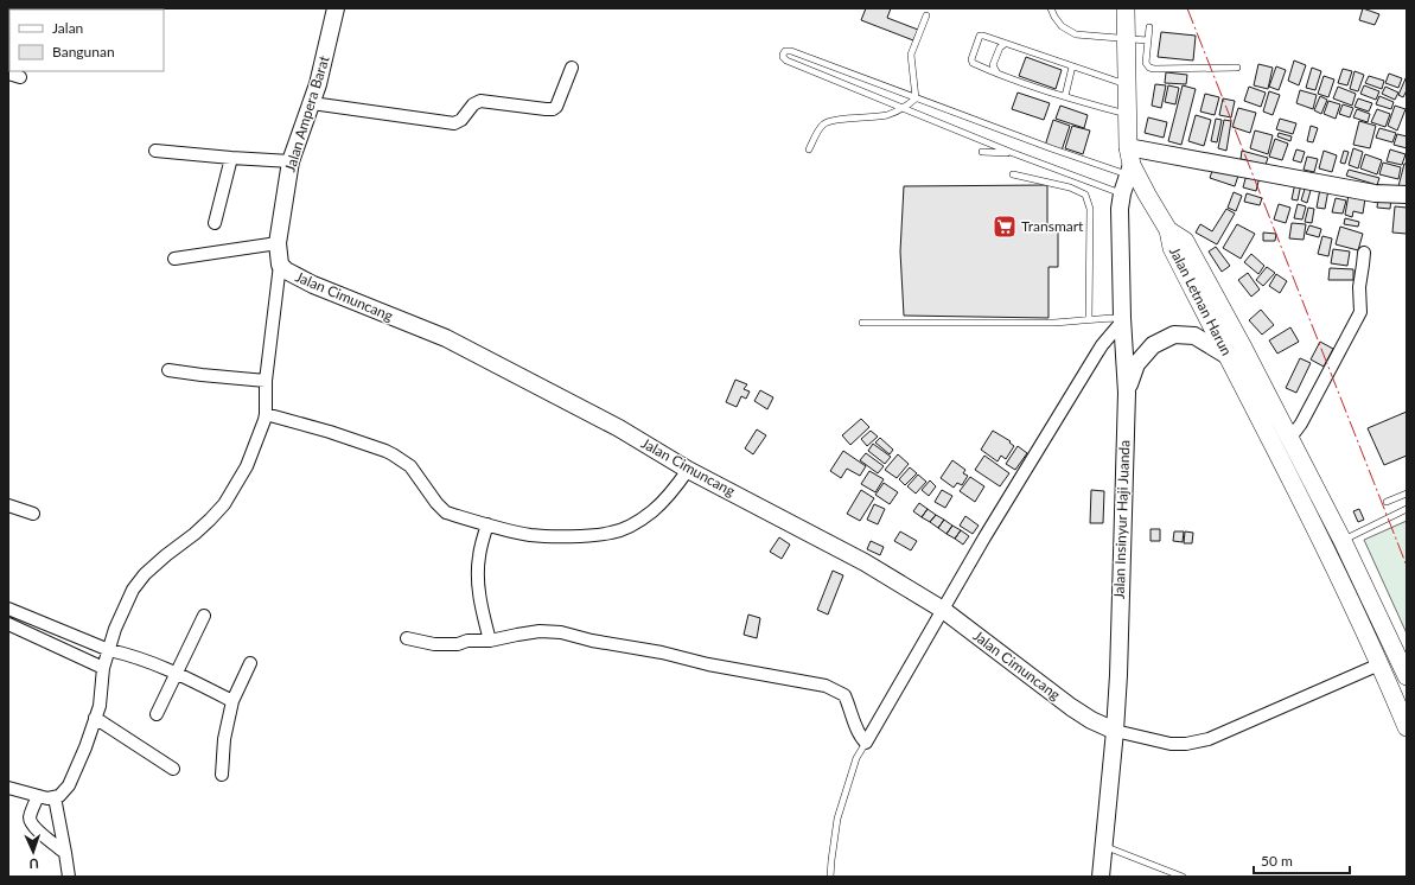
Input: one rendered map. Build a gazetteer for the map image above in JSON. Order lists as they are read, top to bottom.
{
  "streets": {
    "main road": ["Jalan Letnan Harun"],
    "street": ["Jalan Ampera Barat", "Jalan Cimuncang", "Jalan Insinyur Haji Juanda"]
  },
  "crossings": [
    ["Jalan Ampera Barat", "Jalan Cimuncang"],
    ["Jalan Cimuncang", "Jalan Insinyur Haji Juanda"]
  ],
  "places": {
    "supermarket": ["Transmart"]
  },
  "legend": ["Jalan", "Bangunan"],
  "scale_bar": "50 m",
  "north": "bottom"
}
